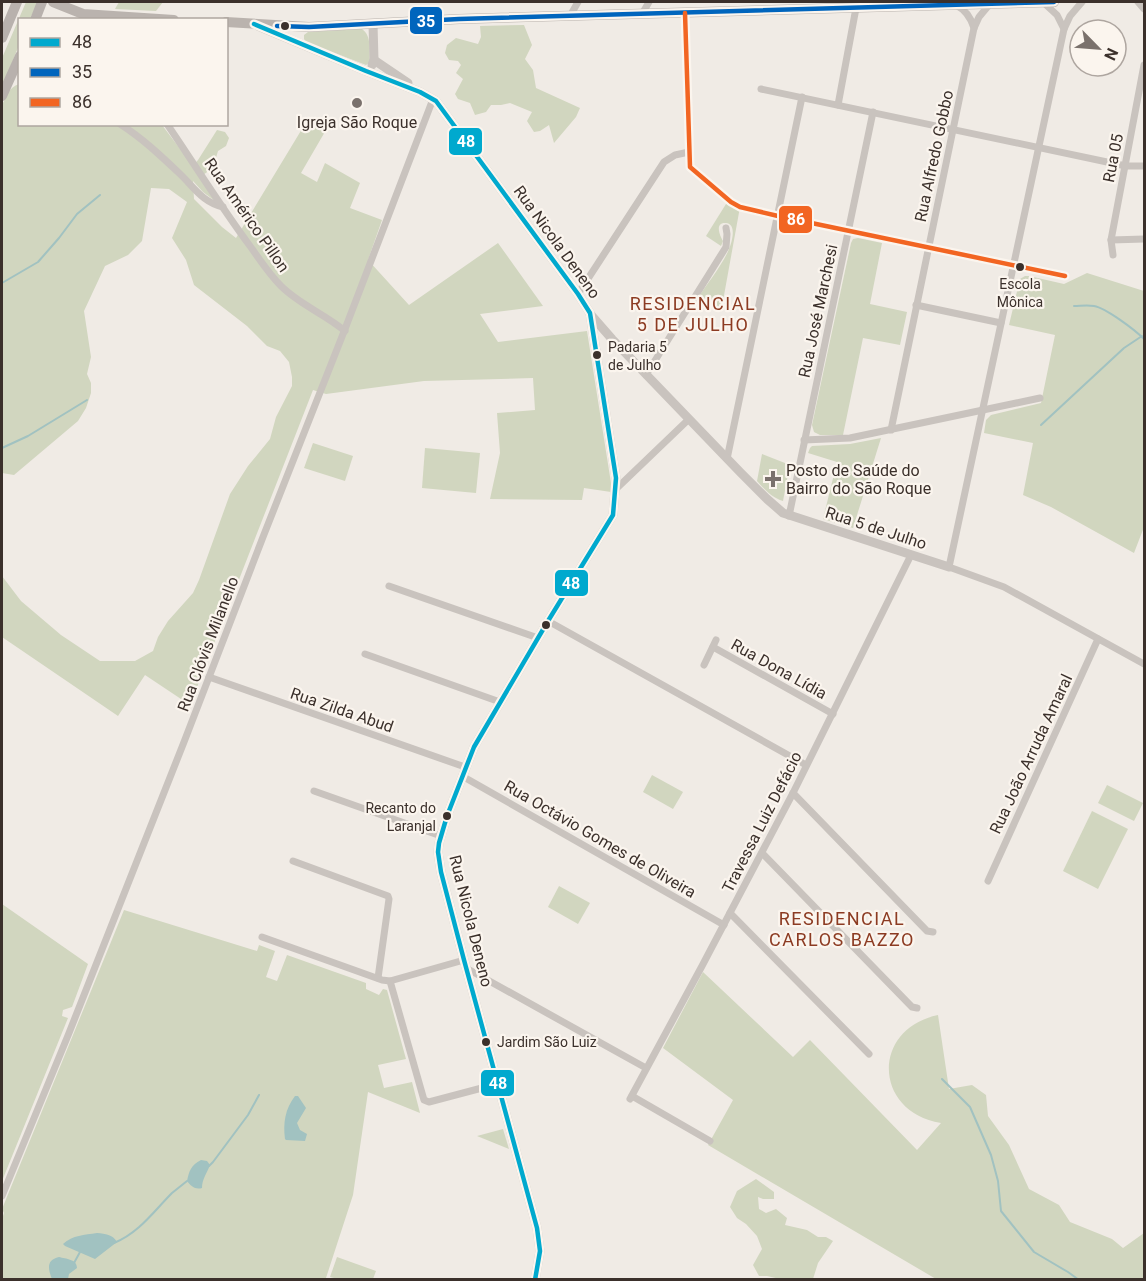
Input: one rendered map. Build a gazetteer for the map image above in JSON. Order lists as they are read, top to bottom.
{
  "streets": {
    "street": [
      "Rua Alfredo Gobbo",
      "Rua 05",
      "Rua Américo Pillon",
      "Rua Nicola Deneno",
      "Rua José Marchesi",
      "Rua 5 de Julho",
      "Rua Clóvis Milanello",
      "Rua Dona Lídia",
      "Rua Zilda Abud",
      "Rua João Arruda Amaral",
      "Travessa Luiz Defácio",
      "Rua Octávio Gomes de Oliveira"
    ]
  },
  "crossings": [
    ["Rua Américo Pillon", "Rua Clóvis Milanello"],
    ["Rua Nicola Deneno", "Rua 5 de Julho"],
    ["Rua Nicola Deneno", "Rua Clóvis Milanello"],
    ["Rua Nicola Deneno", "Rua Zilda Abud"],
    ["Rua Nicola Deneno", "Rua Octávio Gomes de Oliveira"],
    ["Rua José Marchesi", "Rua 5 de Julho"],
    ["Rua 5 de Julho", "Rua João Arruda Amaral"],
    ["Rua 5 de Julho", "Travessa Luiz Defácio"],
    ["Rua Clóvis Milanello", "Rua Zilda Abud"],
    ["Rua Dona Lídia", "Travessa Luiz Defácio"],
    ["Rua Zilda Abud", "Rua Octávio Gomes de Oliveira"],
    ["Travessa Luiz Defácio", "Rua Octávio Gomes de Oliveira"]
  ],
  "districts": ["RESIDENCIAL 5 DE JULHO", "RESIDENCIAL CARLOS BAZZO"],
  "places": {
    "other": [
      "Igreja São Roque",
      "Escola Mônica",
      "Padaria 5 de Julho",
      "Recanto do Laranjal",
      "Jardim São Luiz"
    ],
    "health": ["Posto de Saúde do Bairro do São Roque"]
  },
  "lines": ["transit line 35", "transit line 86", "transit line 48"],
  "legend": ["48", "35", "86"],
  "north": "bottom right"
}
